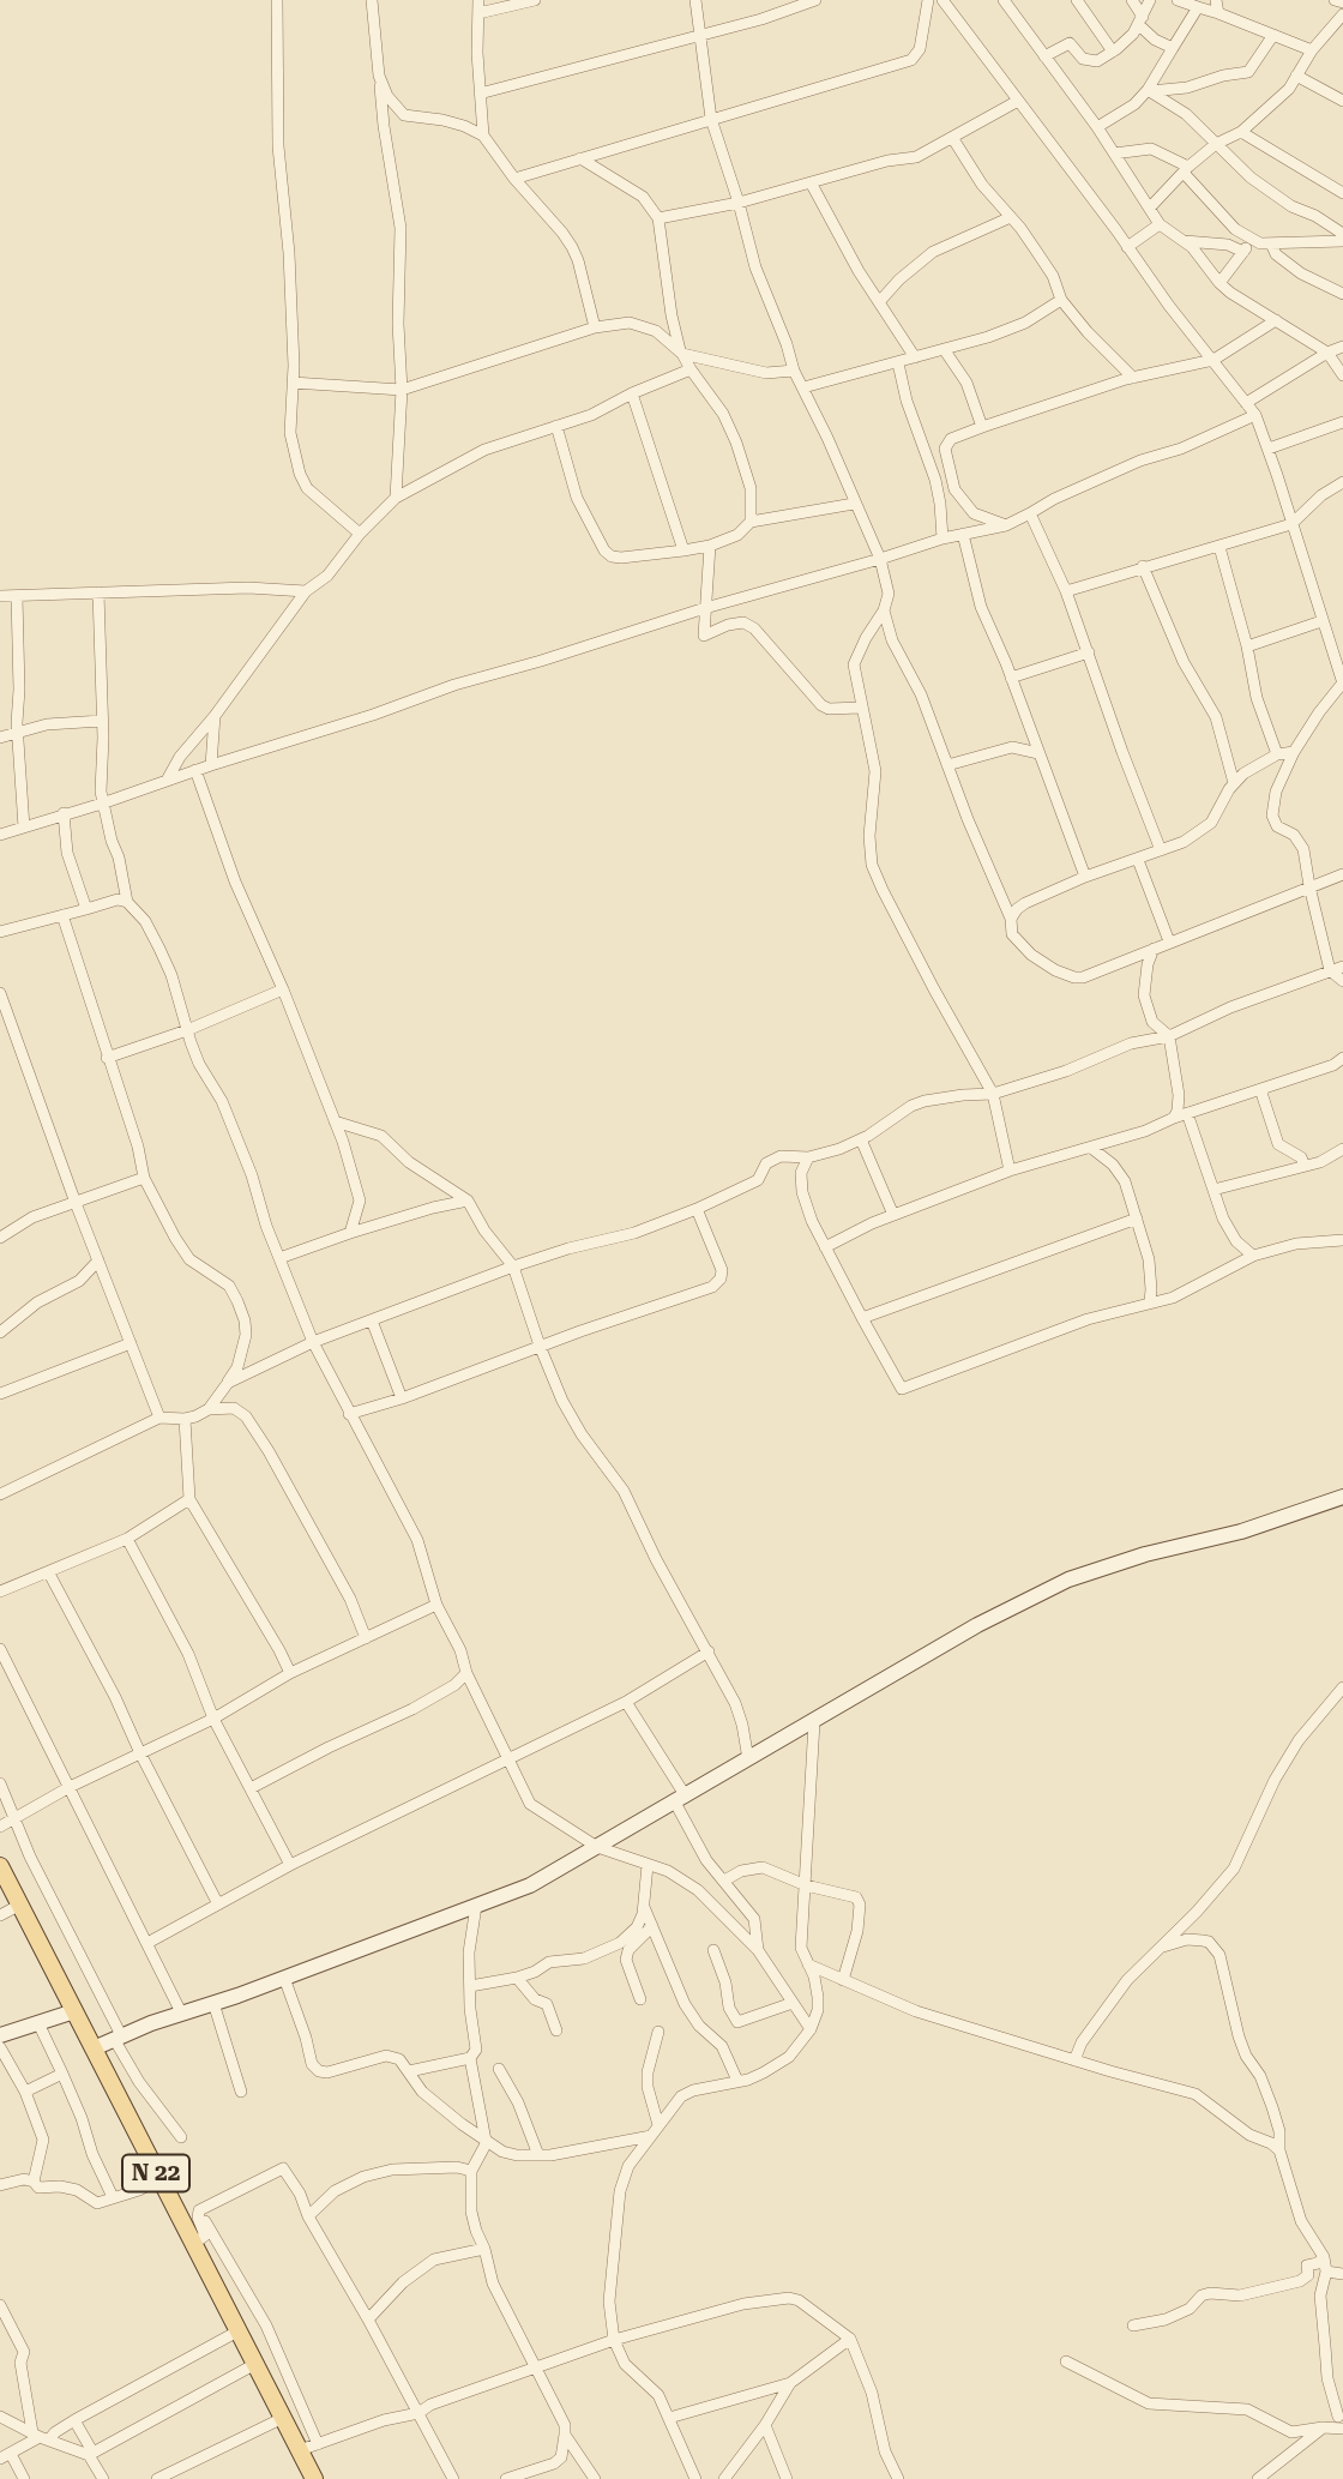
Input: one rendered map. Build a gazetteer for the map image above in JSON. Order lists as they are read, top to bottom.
{
  "streets": {
    "main road": ["N 22"]
  }
}
